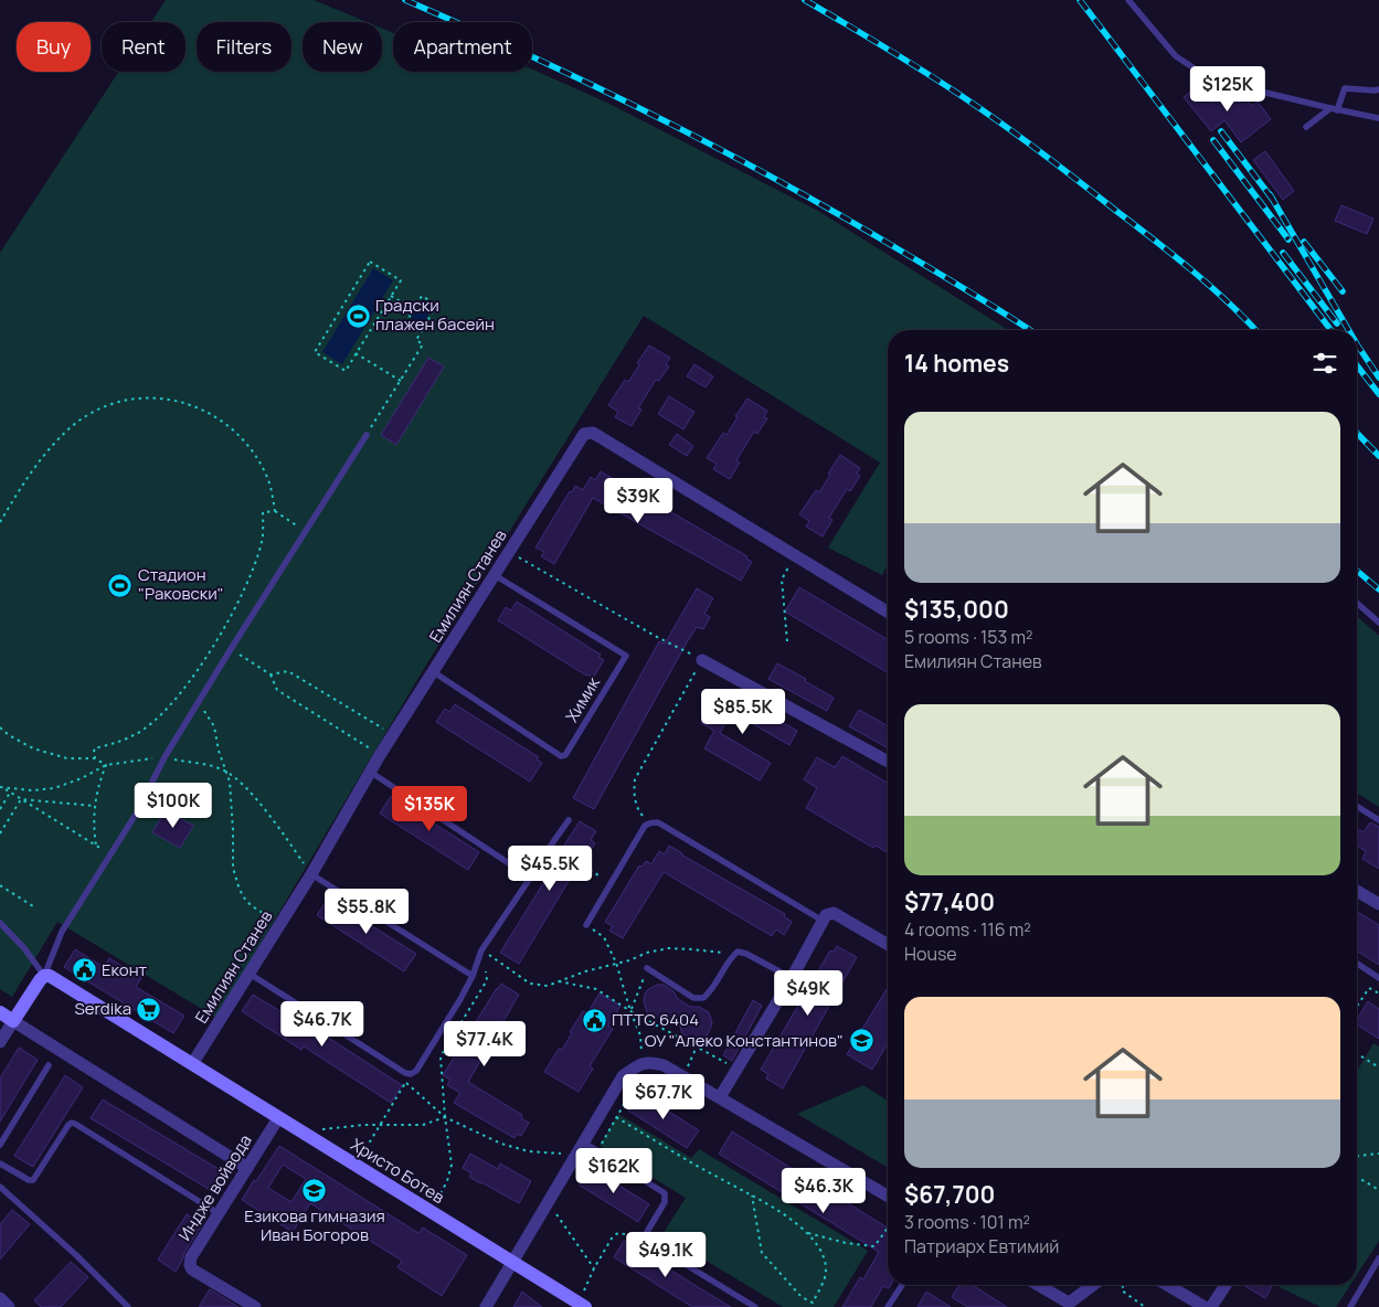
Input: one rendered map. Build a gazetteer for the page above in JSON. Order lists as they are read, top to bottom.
{
  "streets": {
    "street": ["Емилиян Станев", "Христо Ботев", "Индже войвода"],
    "lane": ["Химик"]
  },
  "crossings": [
    ["Емилиян Станев", "Химик"],
    ["Емилиян Станев", "Христо Ботев"],
    ["Христо Ботев", "Индже войвода"]
  ],
  "places": {
    "sports": ["Градски плажен басейн", "Стадион \"Раковски\""],
    "public building": ["Еконт", "ПТТС 6404"],
    "supermarket": ["Serdika"],
    "school or university": ["ОУ \"Алеко Константинов\"", "Езикова гимназия Иван Богоров"]
  },
  "page": {
    "chip": [
      "Buy",
      "Rent",
      "Filters",
      "New",
      "Apartment"
    ],
    "price": [
      "$125K",
      "$39K",
      "$85.5K",
      "$100K",
      "$135K",
      "$45.5K",
      "$55.8K",
      "$49K",
      "$46.7K",
      "$77.4K",
      "$67.7K",
      "$162K",
      "$46.3K",
      "$49.1K"
    ],
    "heading": "14 homes",
    "list": [
      {
        "name": "$135,000",
        "note": "5 rooms · 153 m² · Емилиян Станев"
      },
      {
        "name": "$77,400",
        "note": "4 rooms · 116 m² · House"
      },
      {
        "name": "$67,700",
        "note": "3 rooms · 101 m² · Патриарх Евтимий"
      }
    ]
  }
}
